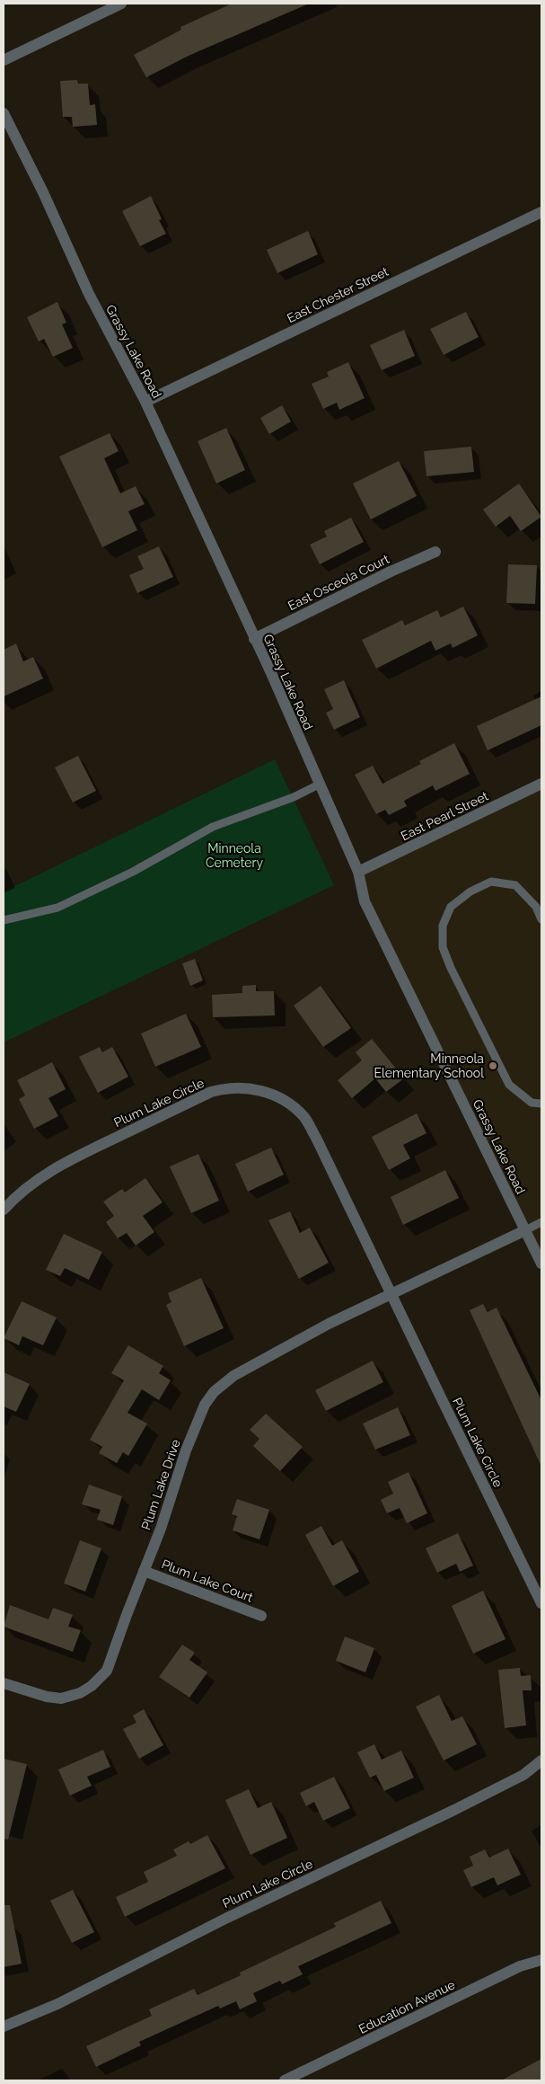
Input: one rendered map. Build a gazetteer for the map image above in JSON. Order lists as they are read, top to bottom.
{
  "streets": {
    "street": [
      "East Chester Street",
      "Grassy Lake Road",
      "East Osceola Court",
      "East Pearl Street",
      "Plum Lake Circle",
      "Plum Lake Drive",
      "Plum Lake Court",
      "Education Avenue"
    ]
  },
  "crossings": [
    ["East Chester Street", "Grassy Lake Road"],
    ["Grassy Lake Road", "East Osceola Court"],
    ["Grassy Lake Road", "East Pearl Street"],
    ["Plum Lake Circle", "Plum Lake Drive"],
    ["Plum Lake Drive", "Plum Lake Court"]
  ],
  "parks": ["Minneola Cemetery"],
  "places": ["Minneola Elementary School"]
}
